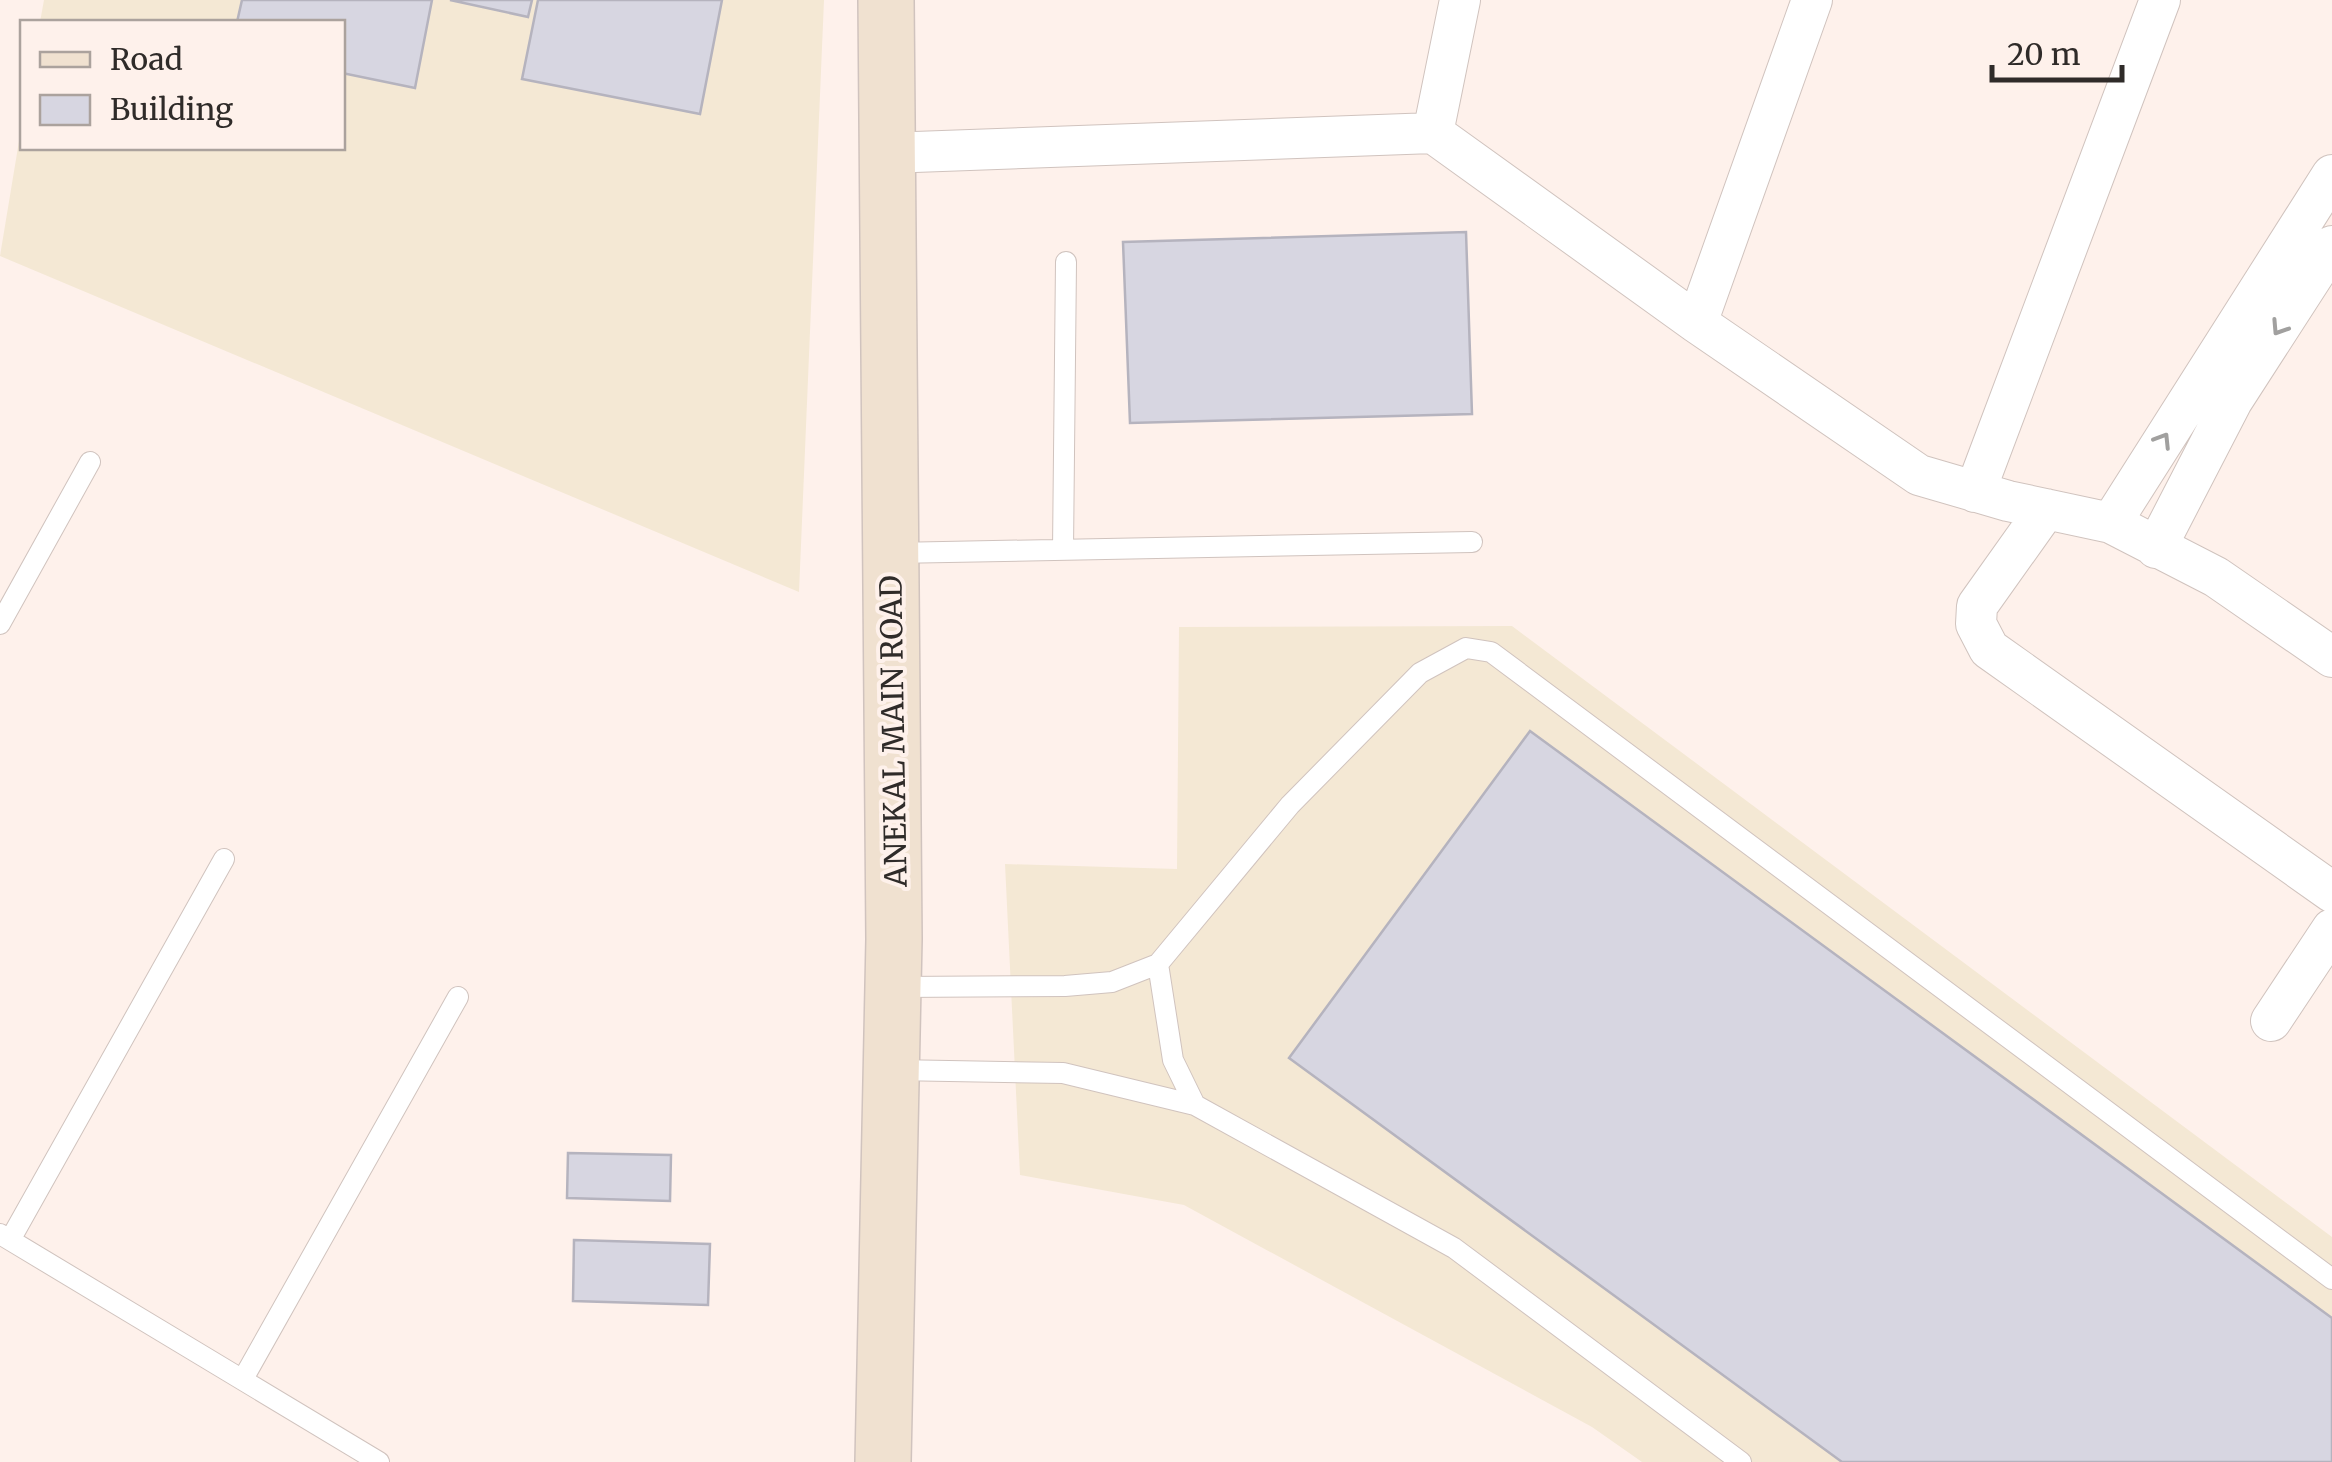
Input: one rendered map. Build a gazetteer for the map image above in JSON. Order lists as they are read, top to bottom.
{
  "streets": {
    "main road": ["ANEKAL MAIN ROAD"]
  },
  "legend": ["Road", "Building"],
  "scale_bar": "20 m"
}
